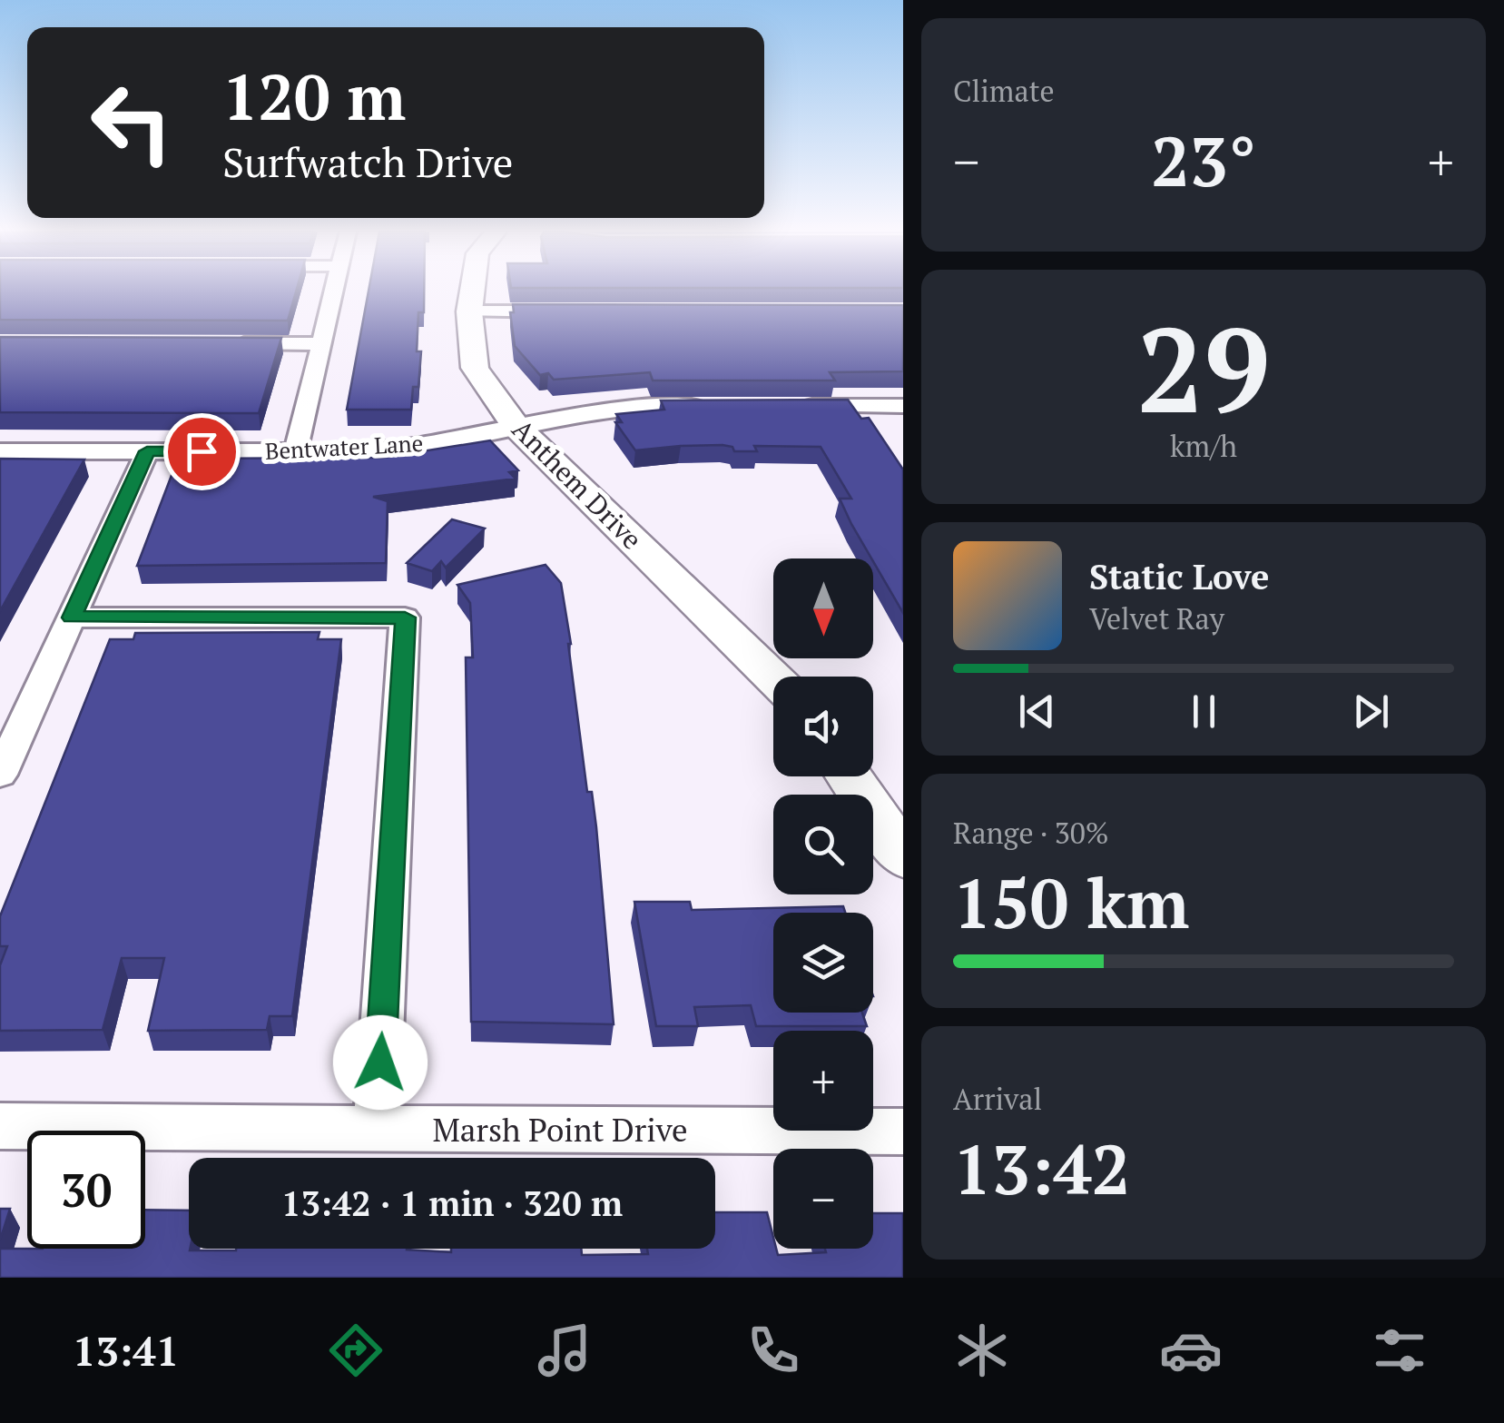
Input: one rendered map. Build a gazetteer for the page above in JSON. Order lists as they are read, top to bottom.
{
  "streets": {
    "street": ["Bentwater Lane", "Anthem Drive", "Marsh Point Drive"]
  },
  "crossings": [
    ["Bentwater Lane", "Anthem Drive"]
  ],
  "north": "bottom",
  "page": {
    "tile": [
      "Climate",
      ["29", "km/h"],
      ["Range · 30%", "150 km"],
      ["Arrival", "13:42"]
    ],
    "turn": ["120 m", "Surfwatch Drive"],
    "heat": ["−", "23°", "+"],
    "song": ["Static Love", "Velvet Ray"],
    "map_buttons": ["+", "−"],
    "limit": "30",
    "trip": "13:42 · 1 min · 320 m",
    "tabs": "13:41"
  }
}
